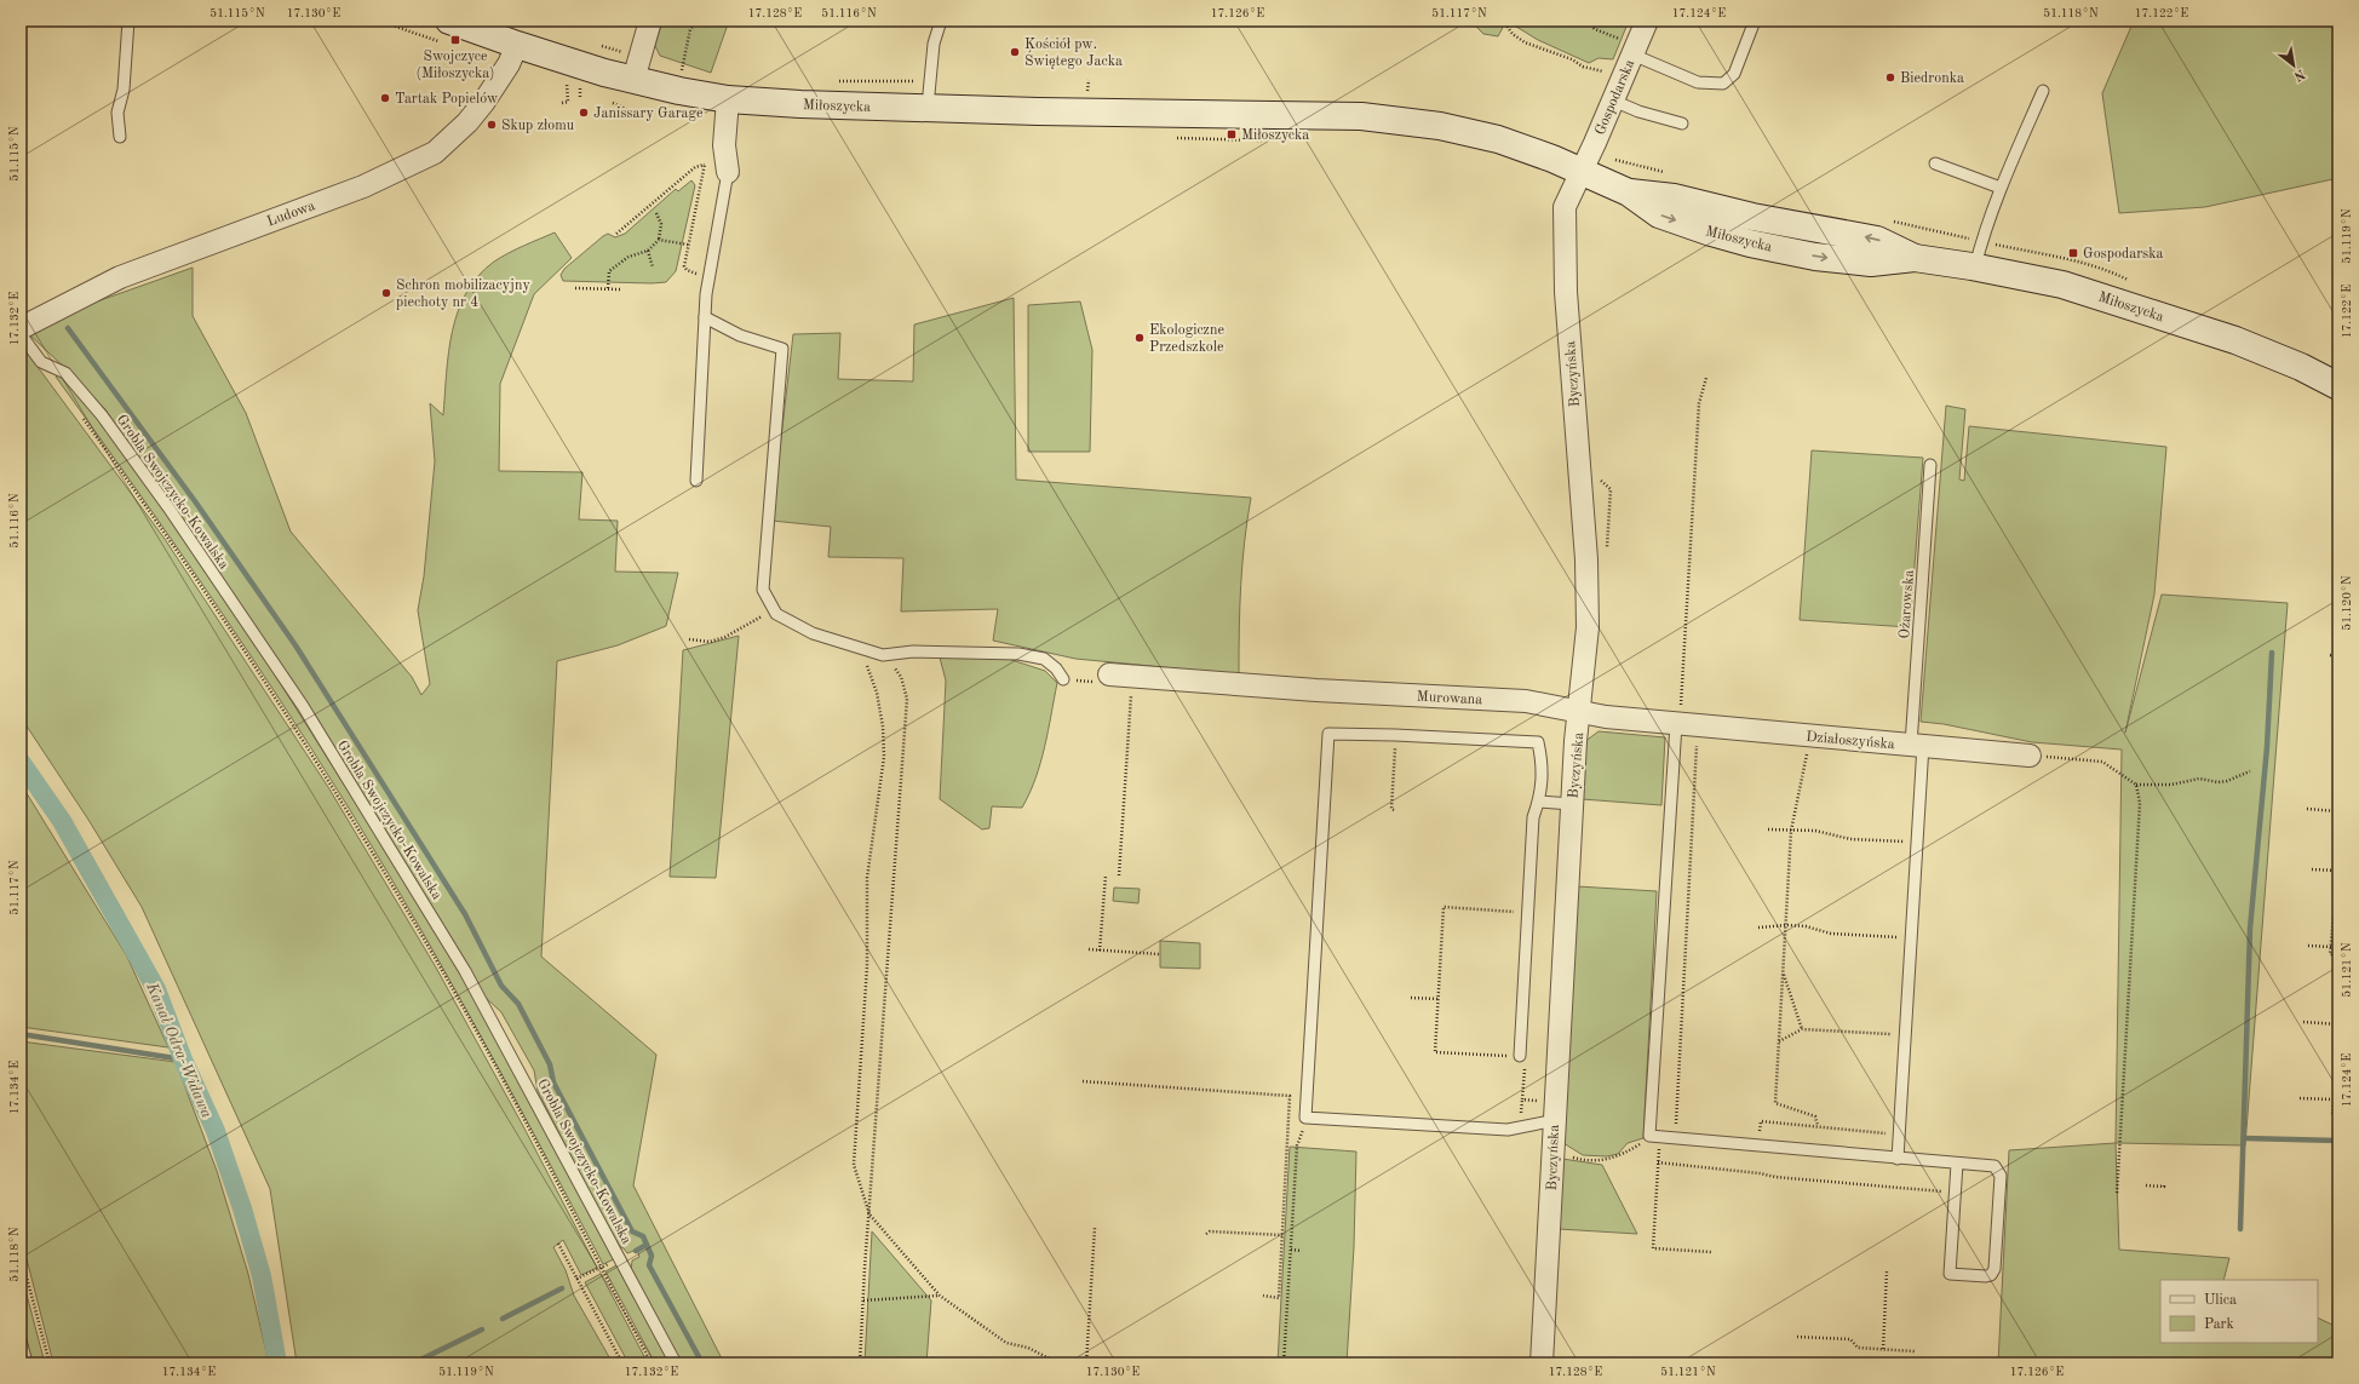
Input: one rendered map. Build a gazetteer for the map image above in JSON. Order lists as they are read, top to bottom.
{
  "streets": {
    "street": [
      "Gospodarska",
      "Miłoszycka",
      "Ludowa",
      "Byczyńska",
      "Murowana",
      "Działoszyńska"
    ],
    "lane": ["Grobla Swojczycko-Kowalska", "Ożarowska"]
  },
  "crossings": [
    ["Gospodarska", "Miłoszycka"],
    ["Gospodarska", "Byczyńska"],
    ["Miłoszycka", "Ludowa"],
    ["Miłoszycka", "Byczyńska"],
    ["Byczyńska", "Murowana"],
    ["Byczyńska", "Działoszyńska"],
    ["Ożarowska", "Działoszyńska"],
    ["Murowana", "Działoszyńska"]
  ],
  "water": ["Kanał Odra-Widawa"],
  "places": {
    "transit": ["Swojczyce (Miłoszycka)", "Miłoszycka", "Gospodarska"],
    "other": [
      "Kościół pw. Świętego Jacka",
      "Biedronka",
      "Tartak Popielów",
      "Janissary Garage",
      "Skup złomu",
      "Schron mobilizacyjny piechoty nr 4",
      "Ekologiczne Przedszkole"
    ]
  },
  "legend": ["Ulica", "Park"],
  "north": "bottom right",
  "coordinates": [
    "51.115°N",
    "17.130°E",
    "17.128°E",
    "51.116°N",
    "17.126°E",
    "51.117°N",
    "17.124°E",
    "51.118°N",
    "17.122°E",
    "51.119°N",
    "17.132°E",
    "51.120°N",
    "51.121°N",
    "17.134°E"
  ]
}
